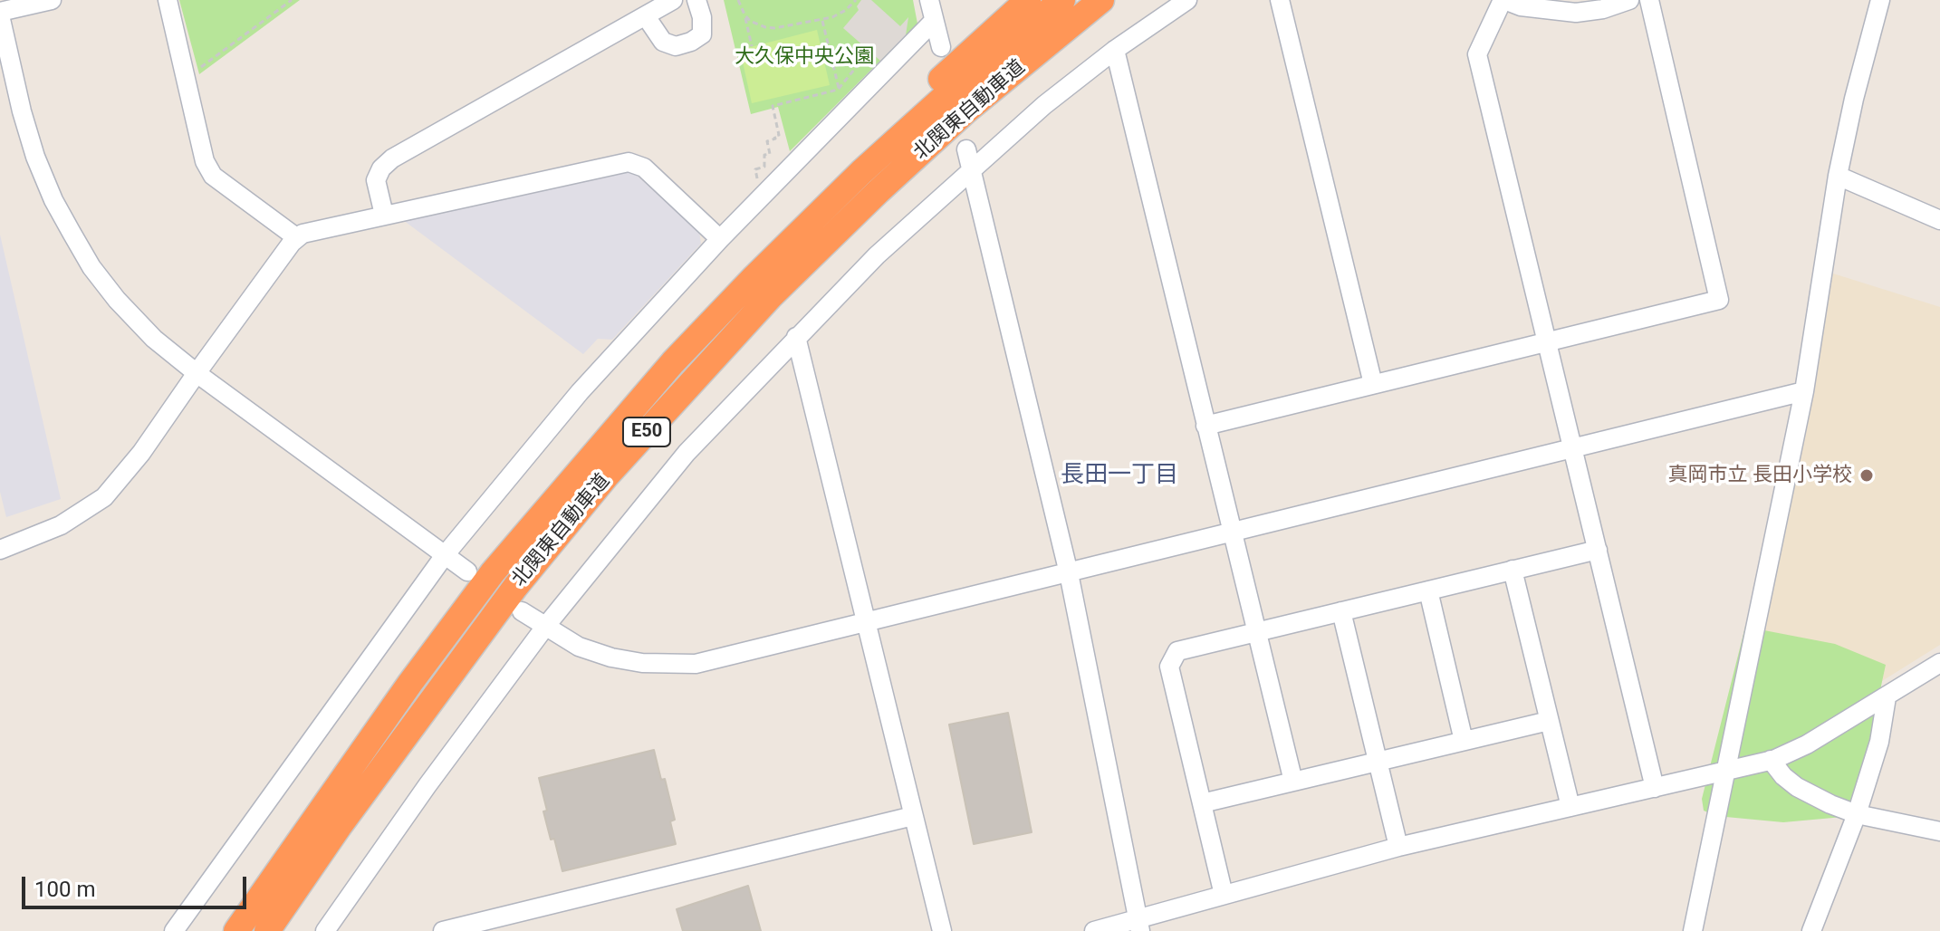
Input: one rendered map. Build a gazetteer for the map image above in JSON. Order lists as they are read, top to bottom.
{
  "streets": {
    "highway": ["北関東自動車道", "E50"]
  },
  "districts": ["長田一丁目"],
  "parks": ["大久保中央公園"],
  "places": ["真岡市立 長田小学校"],
  "scale_bar": "100 m"
}
